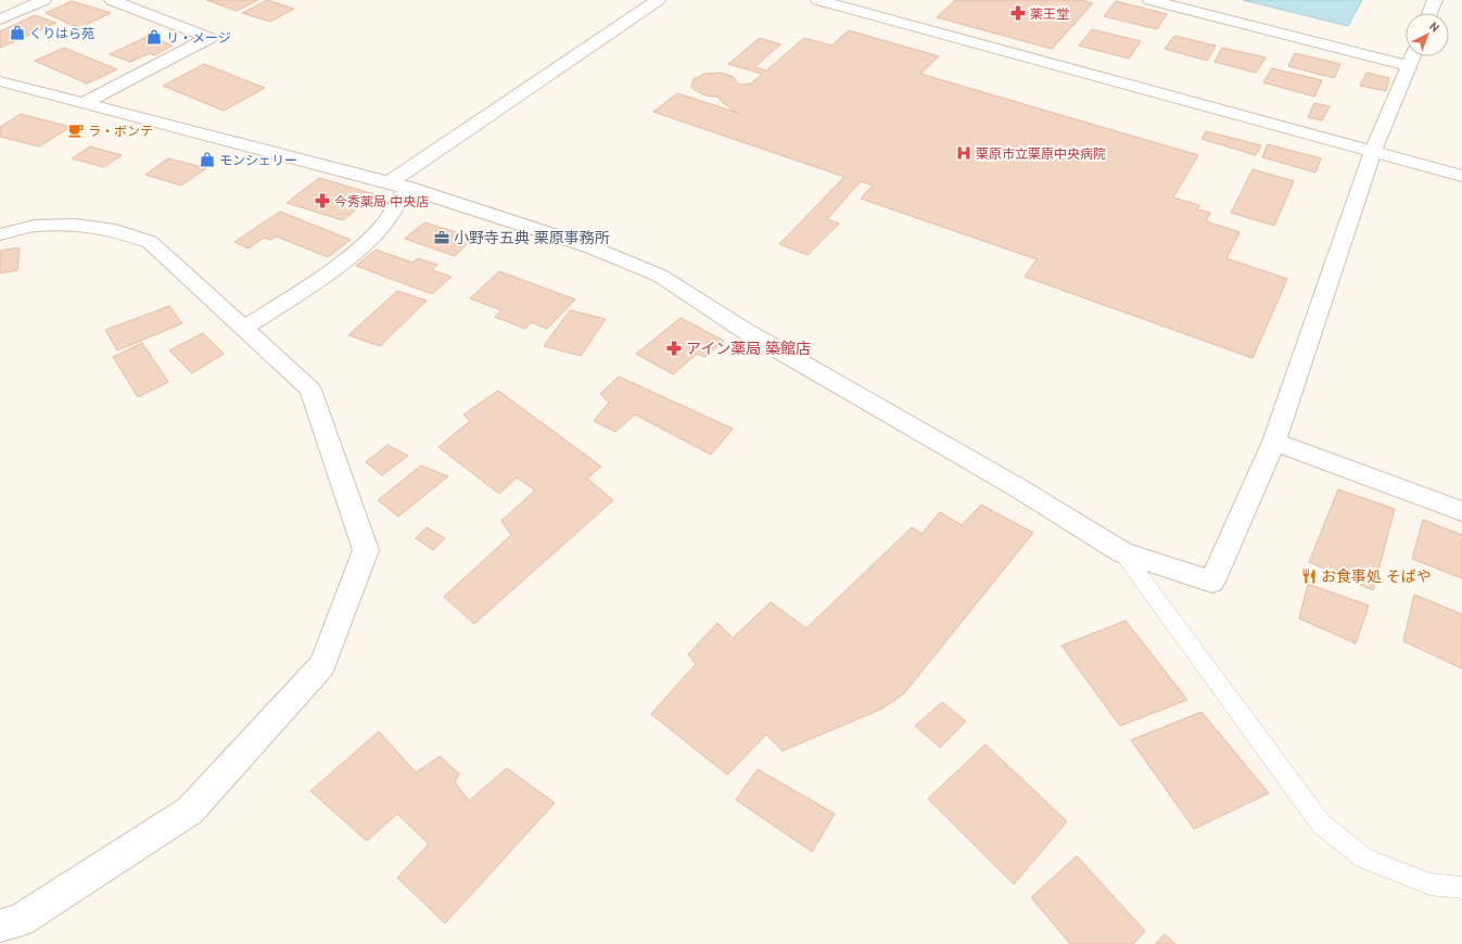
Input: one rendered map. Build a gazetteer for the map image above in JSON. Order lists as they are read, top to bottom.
{
  "places": {
    "pharmacy": ["薬王堂", "今秀薬局 中央店", "アイン薬局 築館店"],
    "shop": ["くりはら苑", "リ・メージ", "モンシェリー"],
    "cafe": ["ラ・ボンテ"],
    "hospital": ["栗原市立栗原中央病院"],
    "office": ["小野寺五典 栗原事務所"],
    "restaurant": ["お食事処 そばや"]
  },
  "north": "top right"
}
